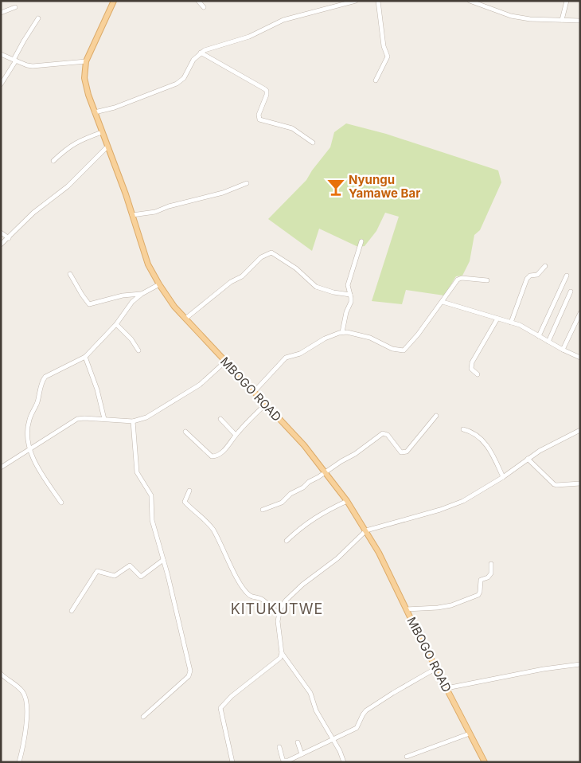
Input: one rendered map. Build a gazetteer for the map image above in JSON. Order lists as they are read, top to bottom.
{
  "streets": {
    "main road": ["MBOGO ROAD"]
  },
  "districts": ["KITUKUTWE"],
  "places": {
    "bar": ["Nyungu Yamawe Bar"]
  }
}
